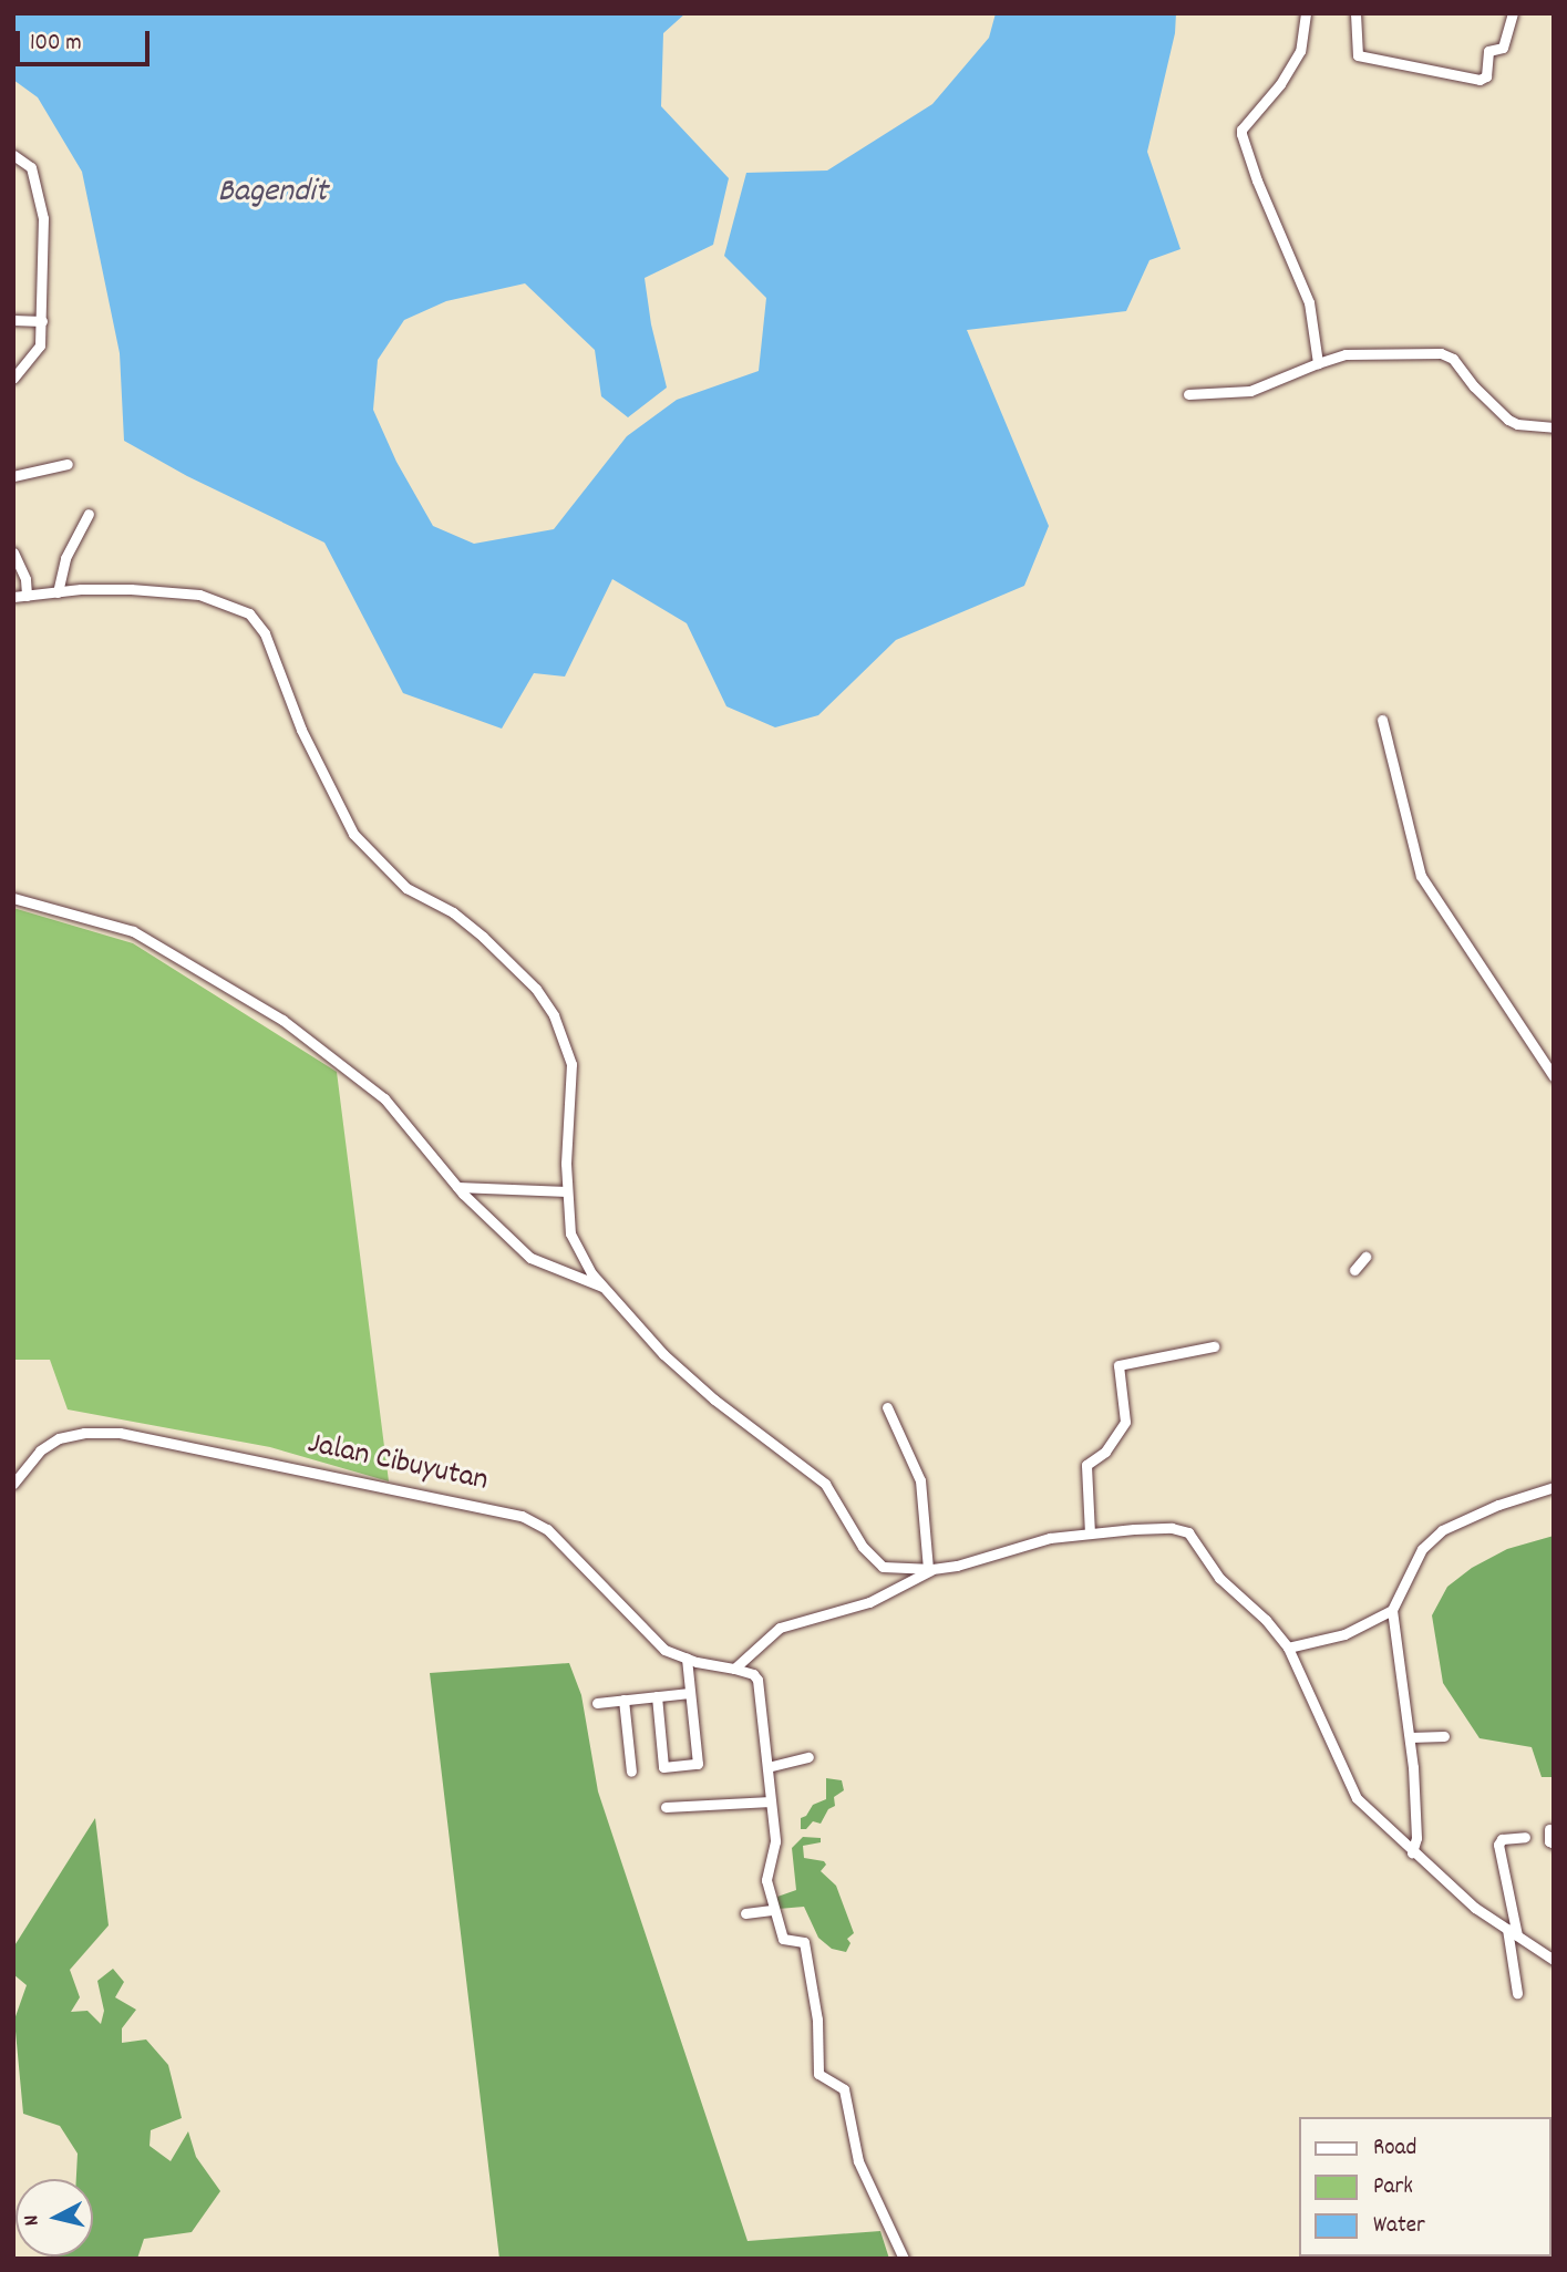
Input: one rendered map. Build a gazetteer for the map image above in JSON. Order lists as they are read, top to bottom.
{
  "streets": {
    "street": ["Jalan Cibuyutan"]
  },
  "water": ["Bagendit"],
  "legend": ["Road", "Park", "Water"],
  "scale_bar": "100 m",
  "north": "left"
}
